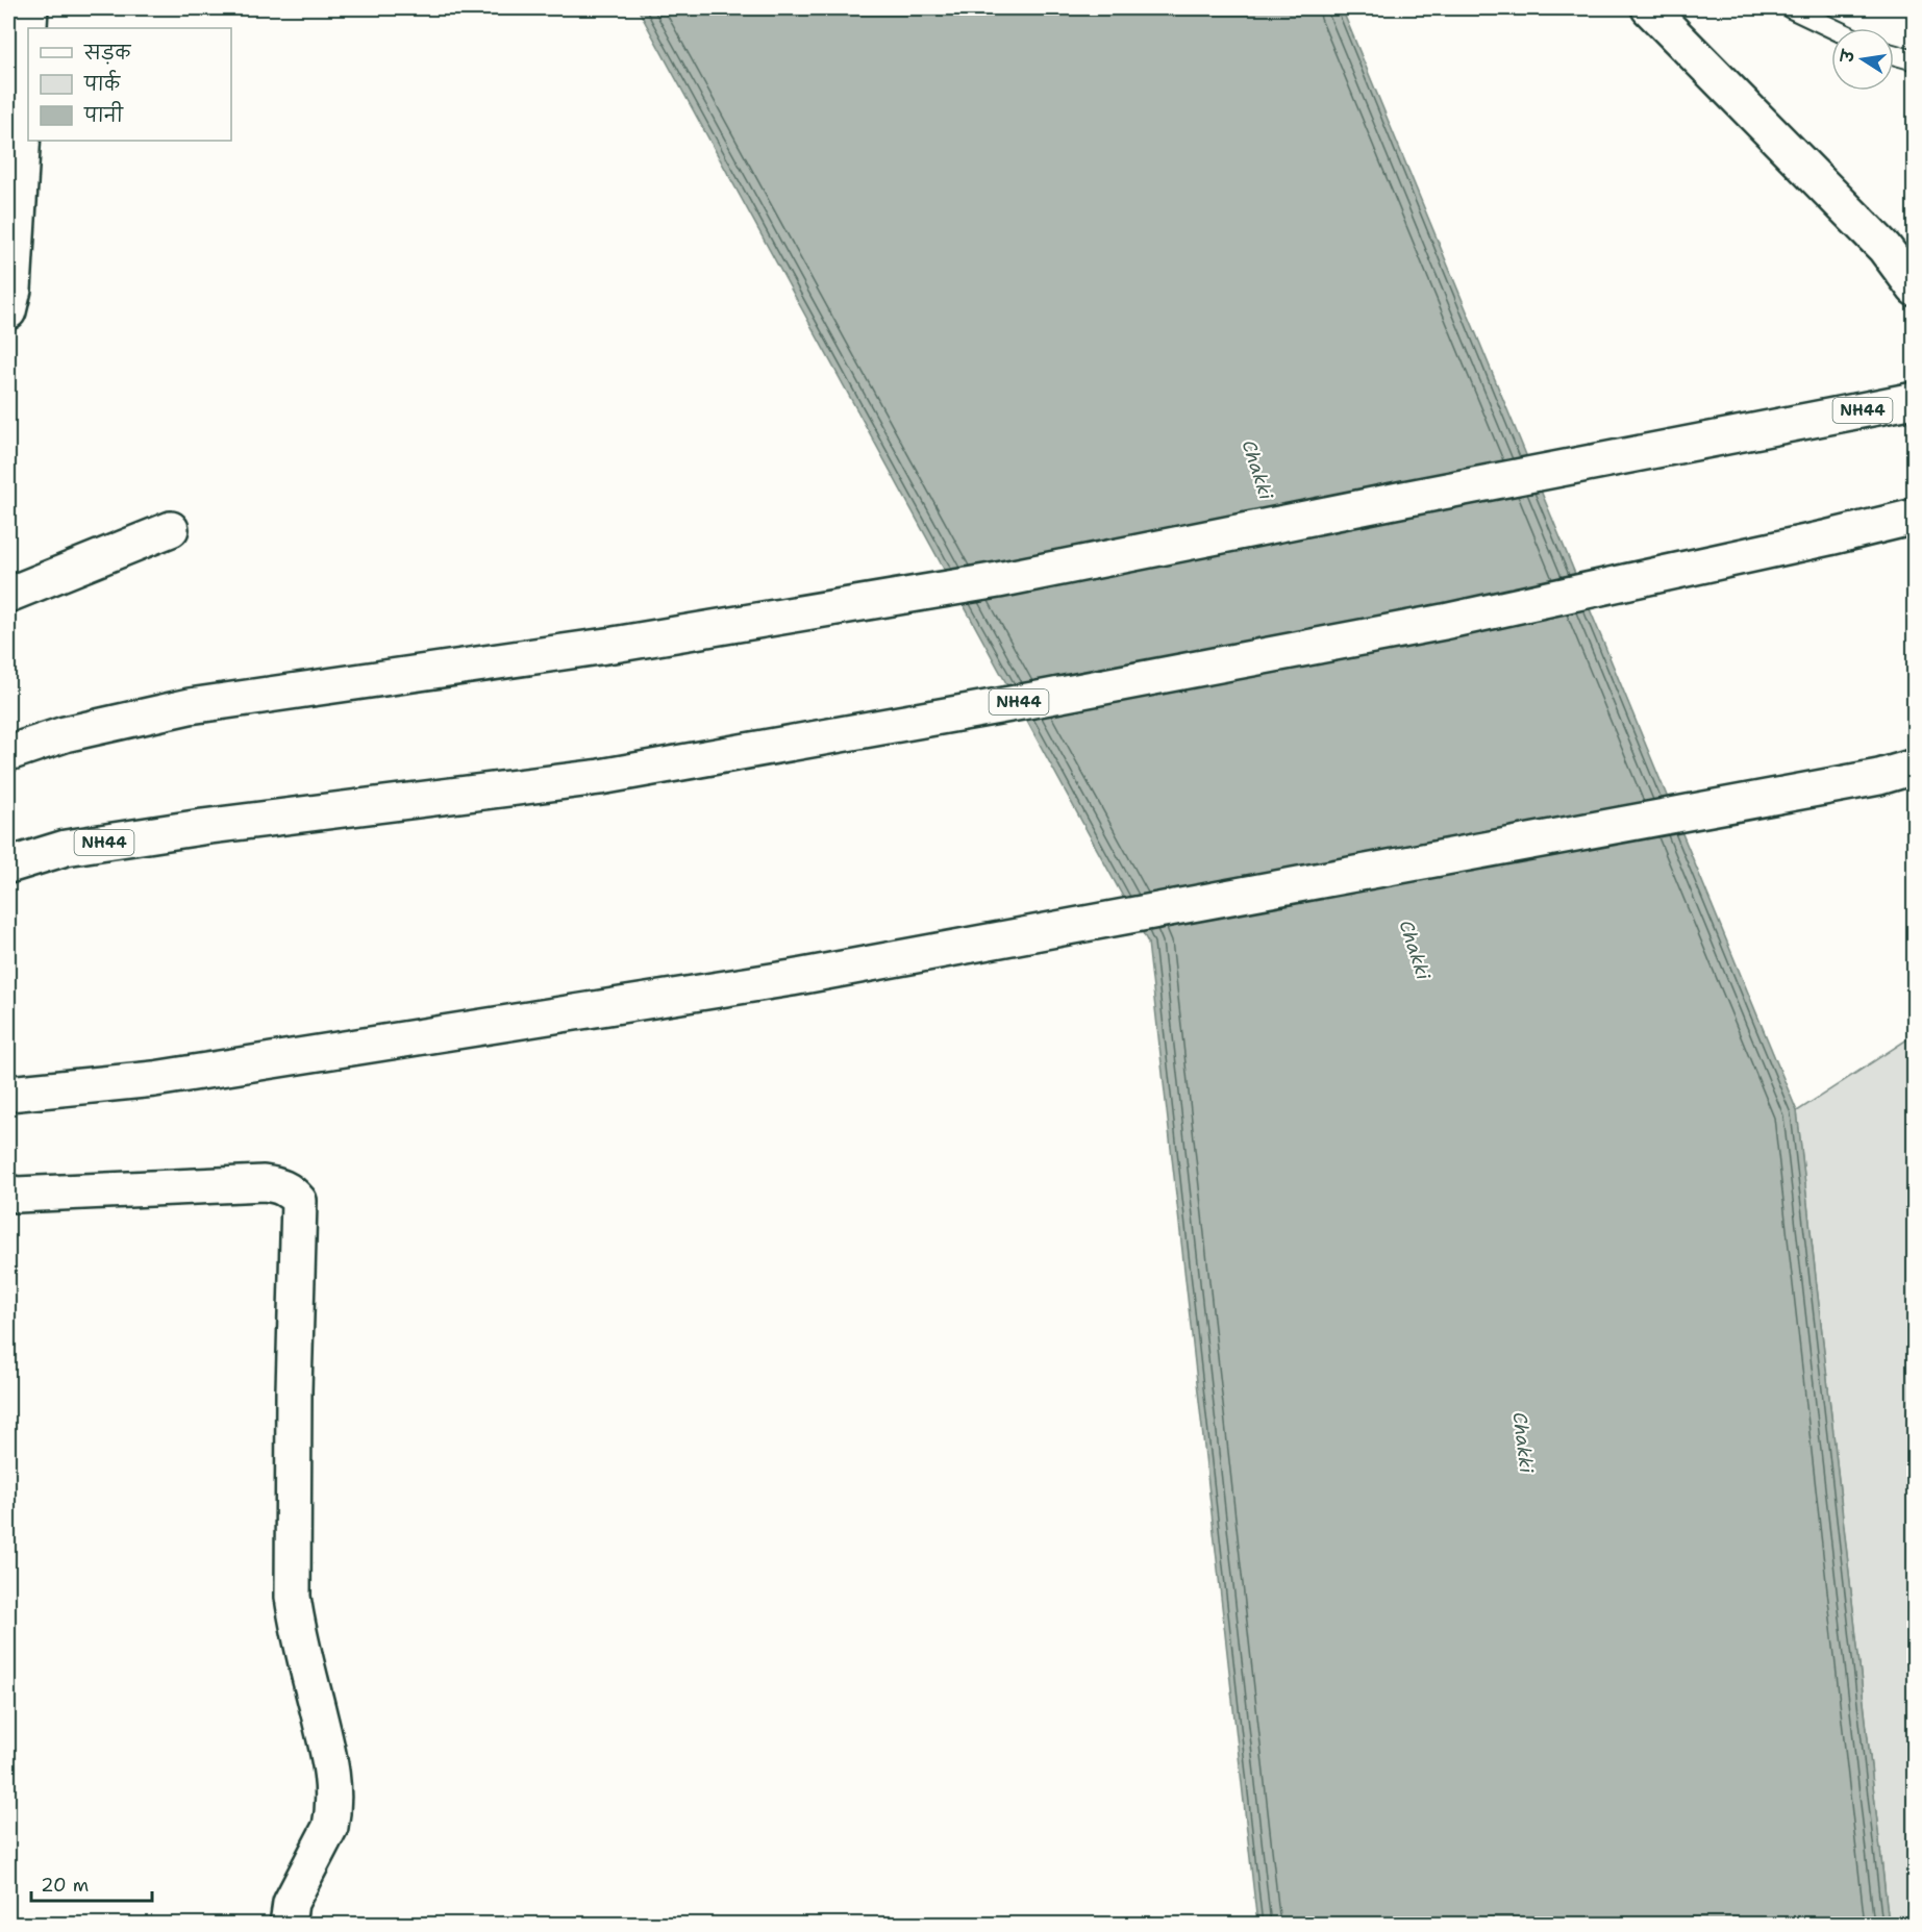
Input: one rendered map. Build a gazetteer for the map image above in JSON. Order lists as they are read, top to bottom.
{
  "streets": {
    "main road": ["NH44"]
  },
  "water": ["Chakki"],
  "legend": ["सड़क", "पार्क", "पानी"],
  "scale_bar": "20 m",
  "north": "left"
}
